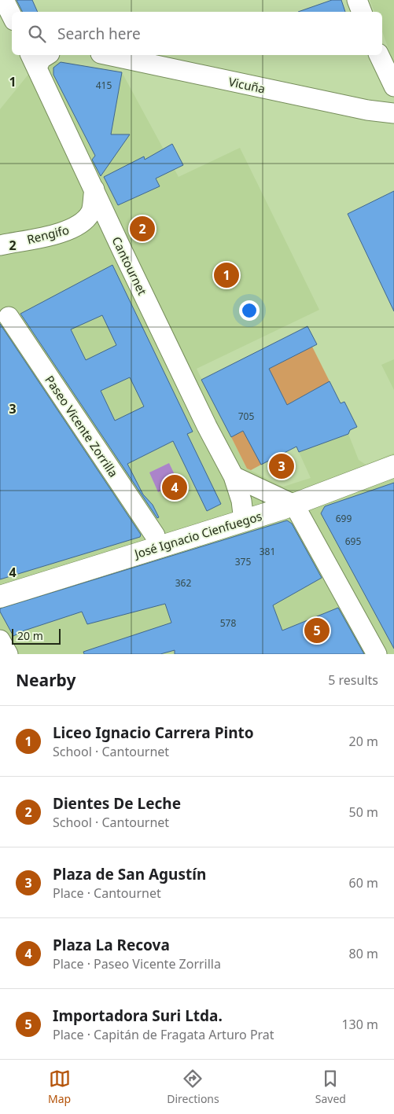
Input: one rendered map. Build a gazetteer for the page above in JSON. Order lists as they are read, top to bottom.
{
  "streets": {
    "main road": ["José Ignacio Cienfuegos"],
    "street": [
      "Vicuña",
      "Rengifo",
      "Cantournet",
      "Paseo Vicente Zorrilla"
    ]
  },
  "crossings": [
    ["Rengifo", "Cantournet"],
    ["Cantournet", "José Ignacio Cienfuegos"]
  ],
  "house_numbers": [
    "415",
    "705",
    "699",
    "695",
    "381",
    "375",
    "362",
    "578"
  ],
  "scale_bar": "20 m",
  "page": {
    "search": "Search here",
    "pins": [
      "2",
      "1",
      "3",
      "4",
      "5"
    ],
    "scale": "20 m",
    "heading": ["Nearby", "5 results"],
    "list": [
      {
        "mark": "1",
        "name": "Liceo Ignacio Carrera Pinto",
        "note": "School · Cantournet",
        "value": "20 m"
      },
      {
        "mark": "2",
        "name": "Dientes De Leche",
        "note": "School · Cantournet",
        "value": "50 m"
      },
      {
        "mark": "3",
        "name": "Plaza de San Agustín",
        "note": "Place · Cantournet",
        "value": "60 m"
      },
      {
        "mark": "4",
        "name": "Plaza La Recova",
        "note": "Place · Paseo Vicente Zorrilla",
        "value": "80 m"
      },
      {
        "mark": "5",
        "name": "Importadora Suri Ltda.",
        "note": "Place · Capitán de Fragata Arturo Prat",
        "value": "130 m"
      }
    ],
    "nav": ["Map", "Directions", "Saved"]
  },
  "grid": {
    "rows": [
      "1",
      "2",
      "3",
      "4"
    ]
  }
}
